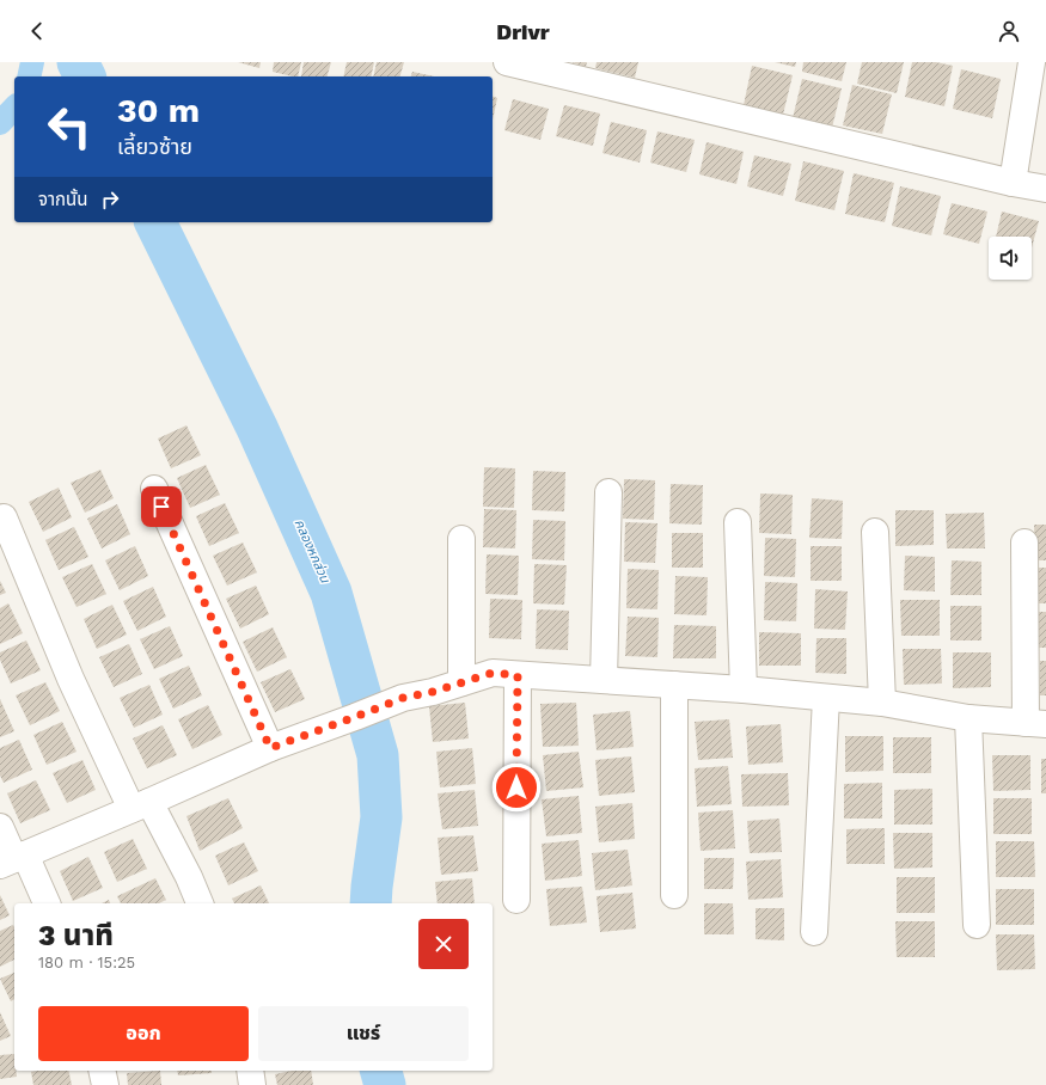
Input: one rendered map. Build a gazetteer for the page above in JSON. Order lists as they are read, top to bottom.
{
  "water": ["คลองหกส่วน"],
  "page": {
    "header": "Drivr",
    "turn": ["30 m", "เลี้ยวซ้าย"],
    "then": "จากนั้น",
    "heading": ["3 นาที", "180 m · 15:25"],
    "buttons": ["ออก", "แชร์"]
  }
}
